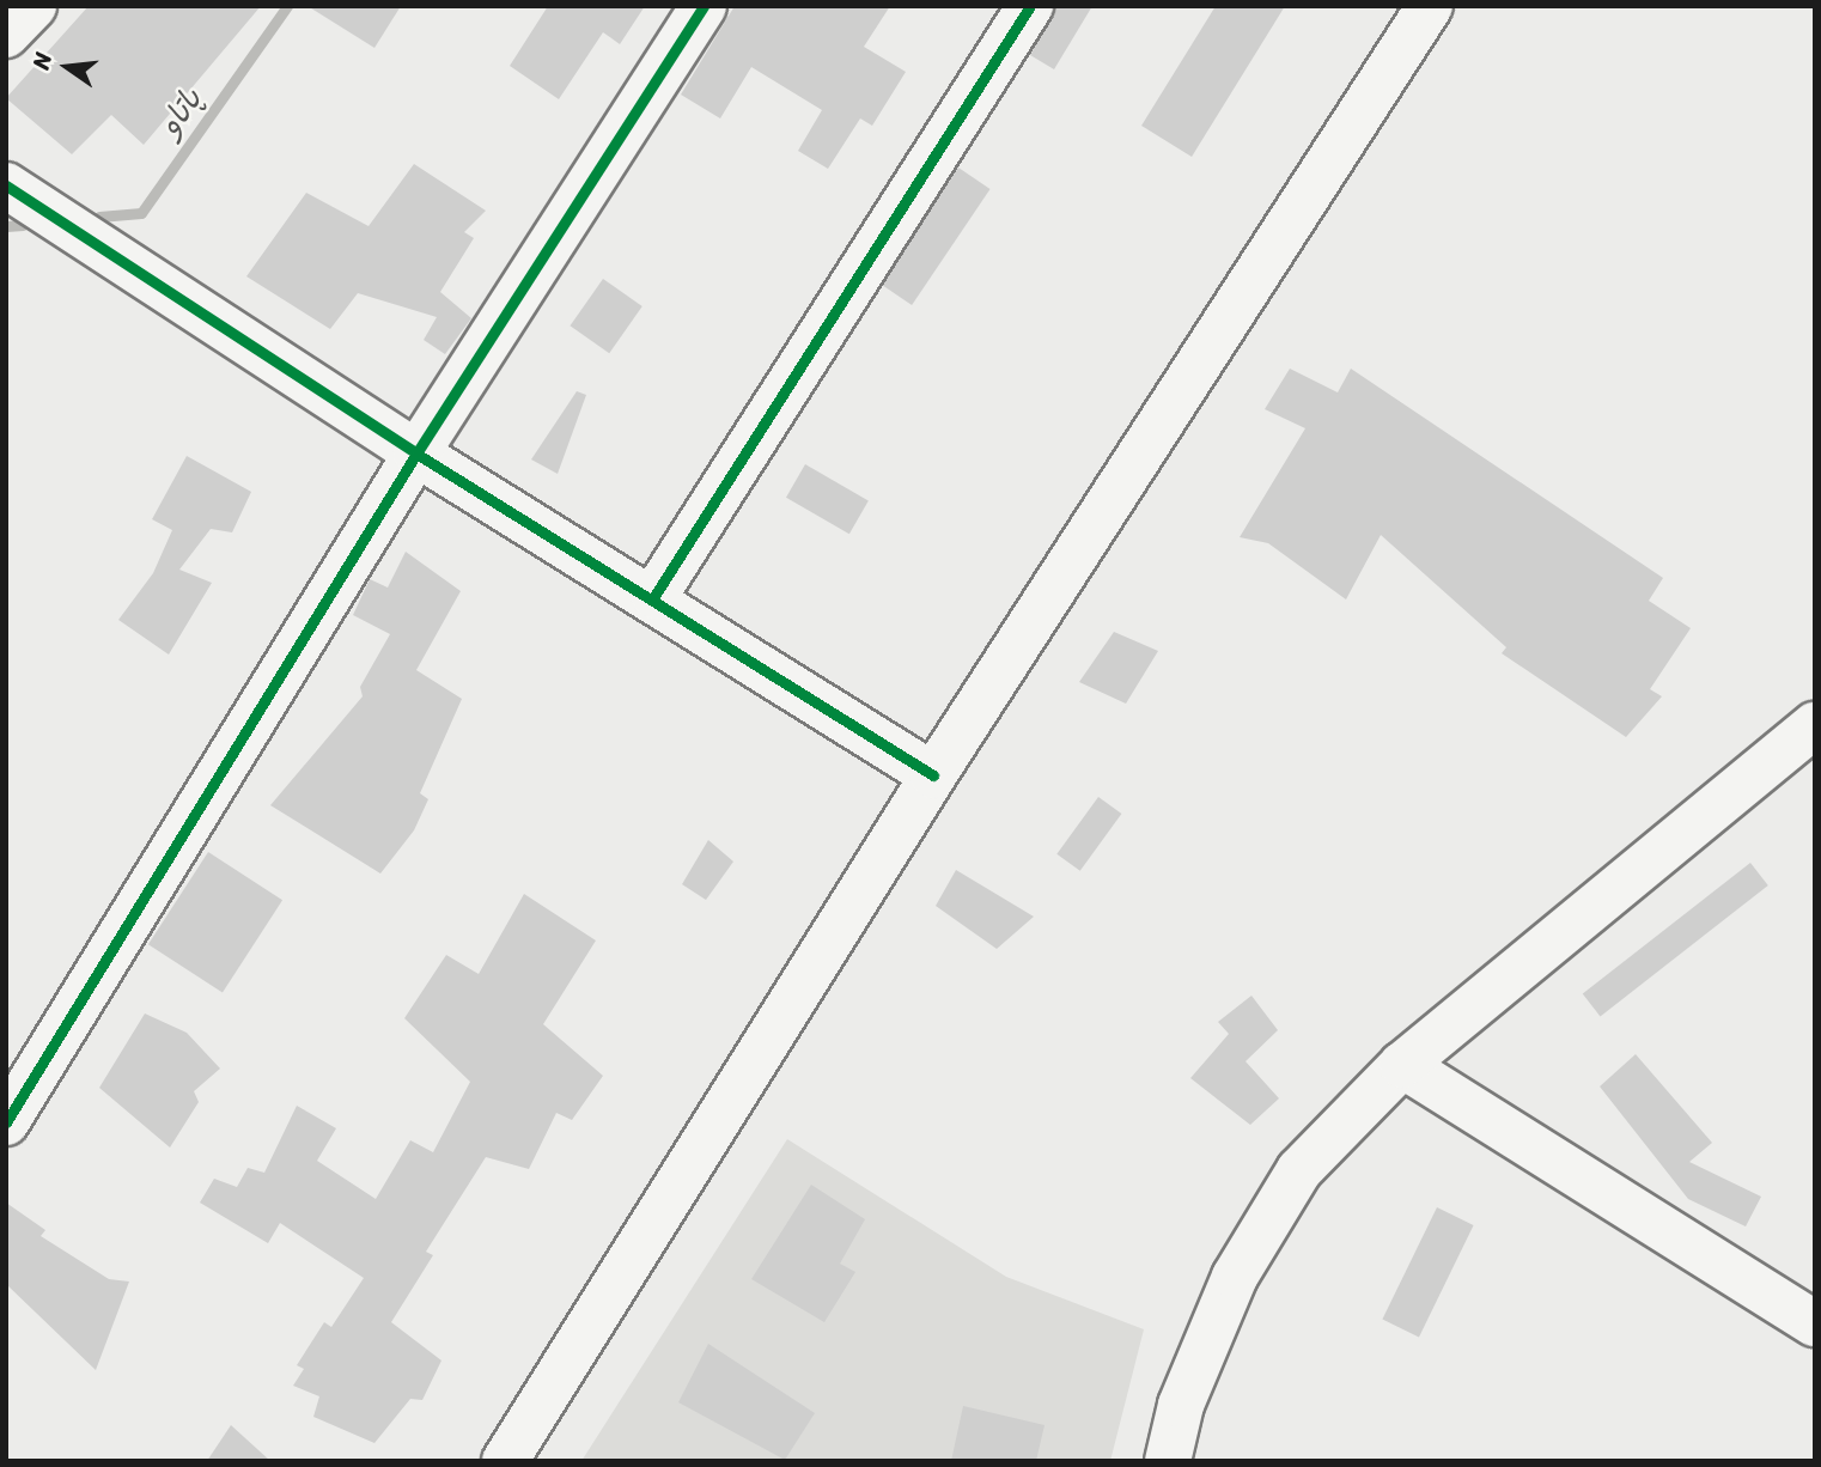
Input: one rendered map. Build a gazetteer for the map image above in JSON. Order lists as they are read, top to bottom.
{
  "water": ["پاتاو"],
  "north": "left"
}
